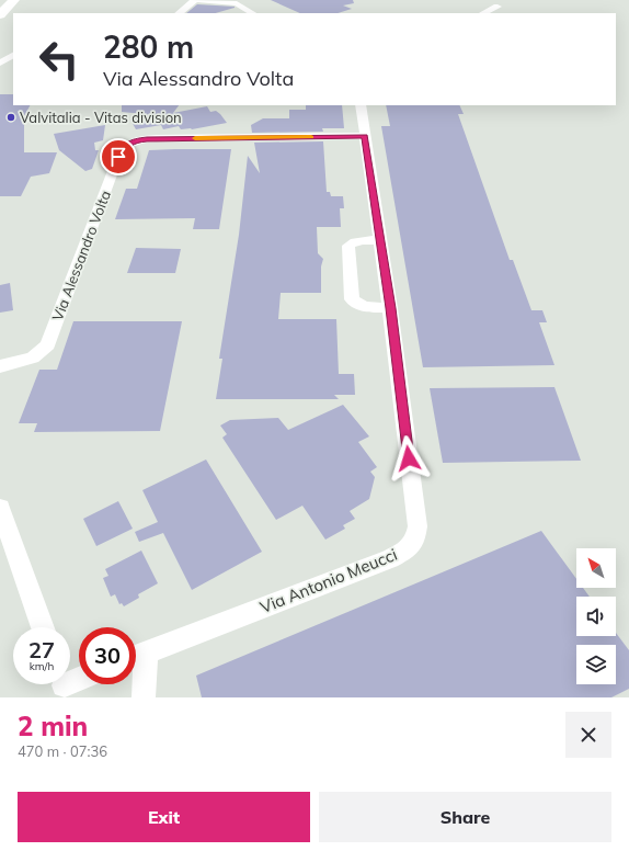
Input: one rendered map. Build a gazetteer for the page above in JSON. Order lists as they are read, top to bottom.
{
  "streets": {
    "street": ["Via Alessandro Volta", "Via Antonio Meucci"]
  },
  "crossings": [
    ["Via Alessandro Volta", "Via Antonio Meucci"]
  ],
  "places": ["Valvitalia - Vitas division"],
  "north": "top left",
  "page": {
    "turn": ["280 m", "Via Alessandro Volta"],
    "speed": "27 km/h",
    "limit": "30",
    "heading": ["2 min", "470 m · 07:36"],
    "buttons": ["Exit", "Share"]
  }
}
